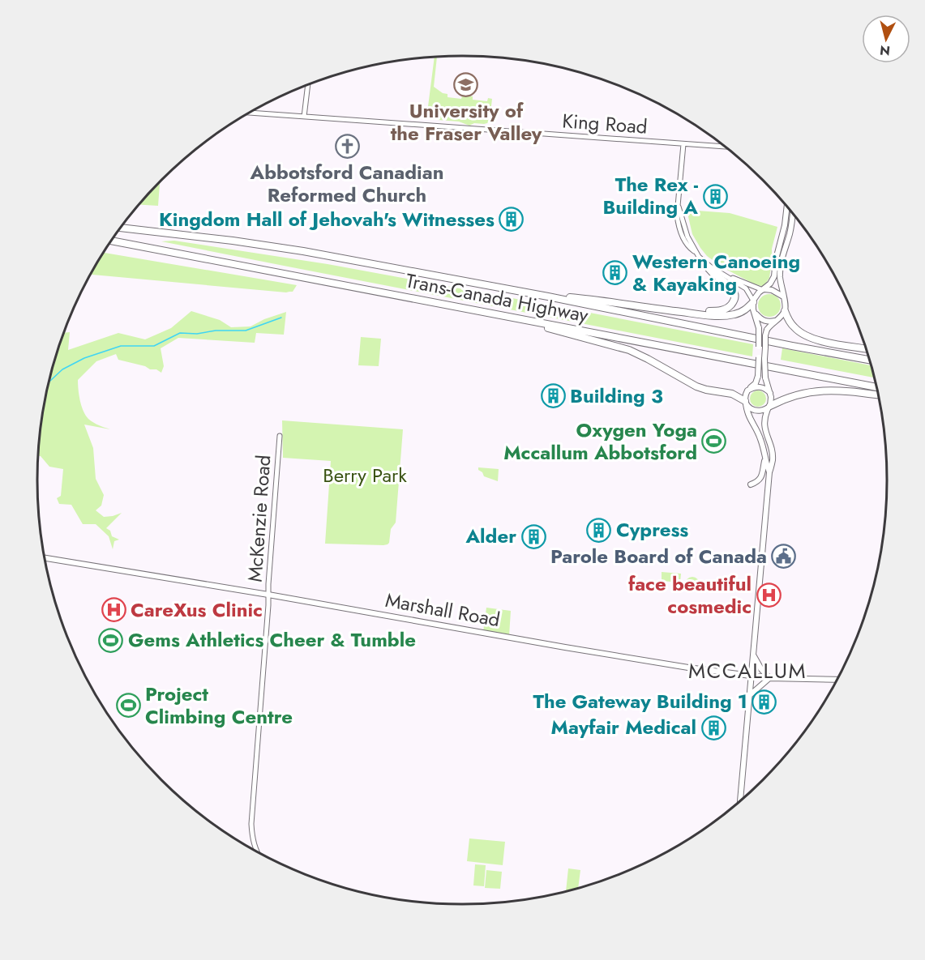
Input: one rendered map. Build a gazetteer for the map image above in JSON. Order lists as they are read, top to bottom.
{
  "streets": {
    "highway": ["Trans-Canada Highway"],
    "main road": ["Marshall Road"],
    "street": ["King Road", "McKenzie Road"]
  },
  "crossings": [
    ["McKenzie Road", "Marshall Road"]
  ],
  "districts": ["MCCALLUM"],
  "parks": ["Berry Park"],
  "places": {
    "school or university": ["University of the Fraser Valley"],
    "church": ["Abbotsford Canadian Reformed Church"],
    "building": [
      "The Rex - Building A",
      "Kingdom Hall of Jehovah's Witnesses",
      "Western Canoeing & Kayaking",
      "Building 3",
      "Cypress",
      "Alder",
      "The Gateway Building 1",
      "Mayfair Medical"
    ],
    "sports": ["Oxygen Yoga Mccallum Abbotsford", "Gems Athletics Cheer & Tumble", "Project Climbing Centre"],
    "public building": ["Parole Board of Canada"],
    "hospital": ["face beautiful cosmedic", "CareXus Clinic"]
  },
  "north": "bottom"
}
